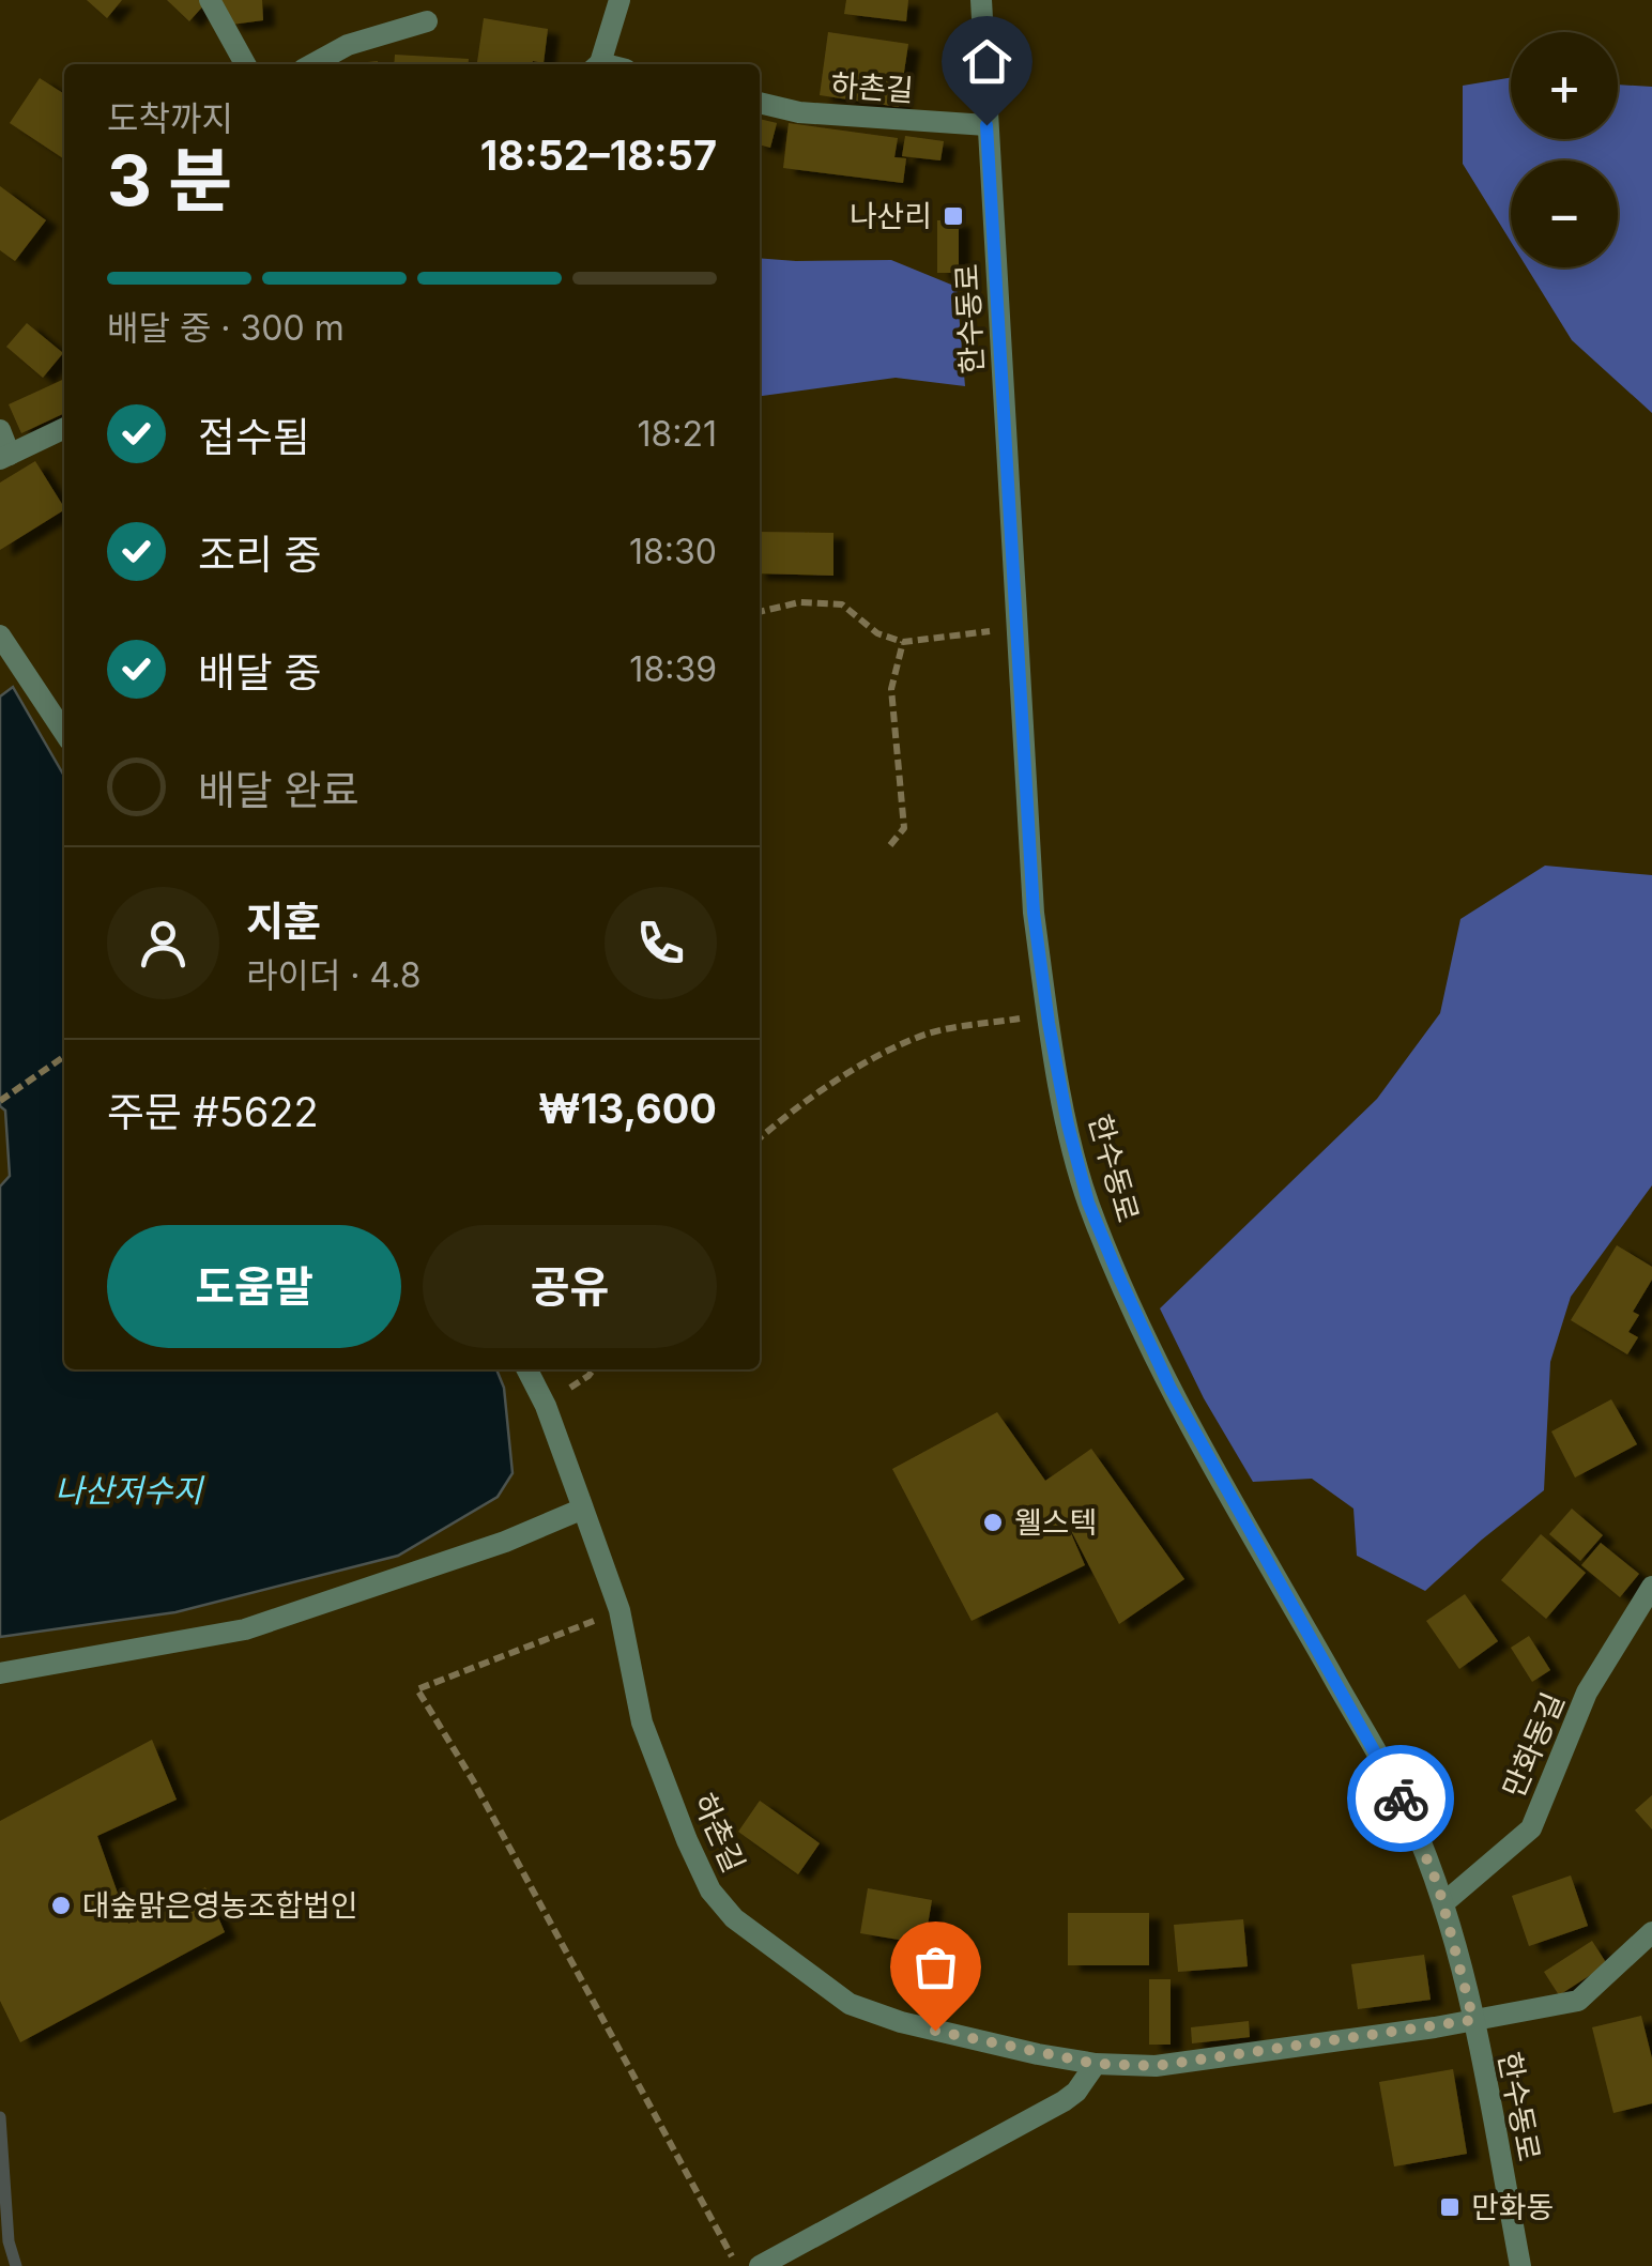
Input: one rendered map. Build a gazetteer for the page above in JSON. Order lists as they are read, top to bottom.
{
  "streets": {
    "street": ["하촌길", "한수동로", "만화동길"]
  },
  "crossings": [
    ["하촌길", "한수동로"],
    ["한수동로", "만화동길"]
  ],
  "water": ["나산저수지"],
  "places": {
    "transit": ["나산리", "만화동"],
    "other": ["웰스텍", "대숲맑은영농조합법인"]
  },
  "page": {
    "map_buttons": ["+", "−"],
    "heading": ["3 분", "도착까지", "18:52–18:57"],
    "panel": [
      "지훈",
      "라이더 · 4.8",
      "주문 #5622",
      "₩13,600"
    ],
    "bar": "배달 중 · 300 m",
    "list": [
      ["접수됨", "18:21"],
      ["조리 중", "18:30"],
      ["배달 중", "18:39"],
      "배달 완료"
    ],
    "buttons": ["도움말", "공유"]
  }
}
